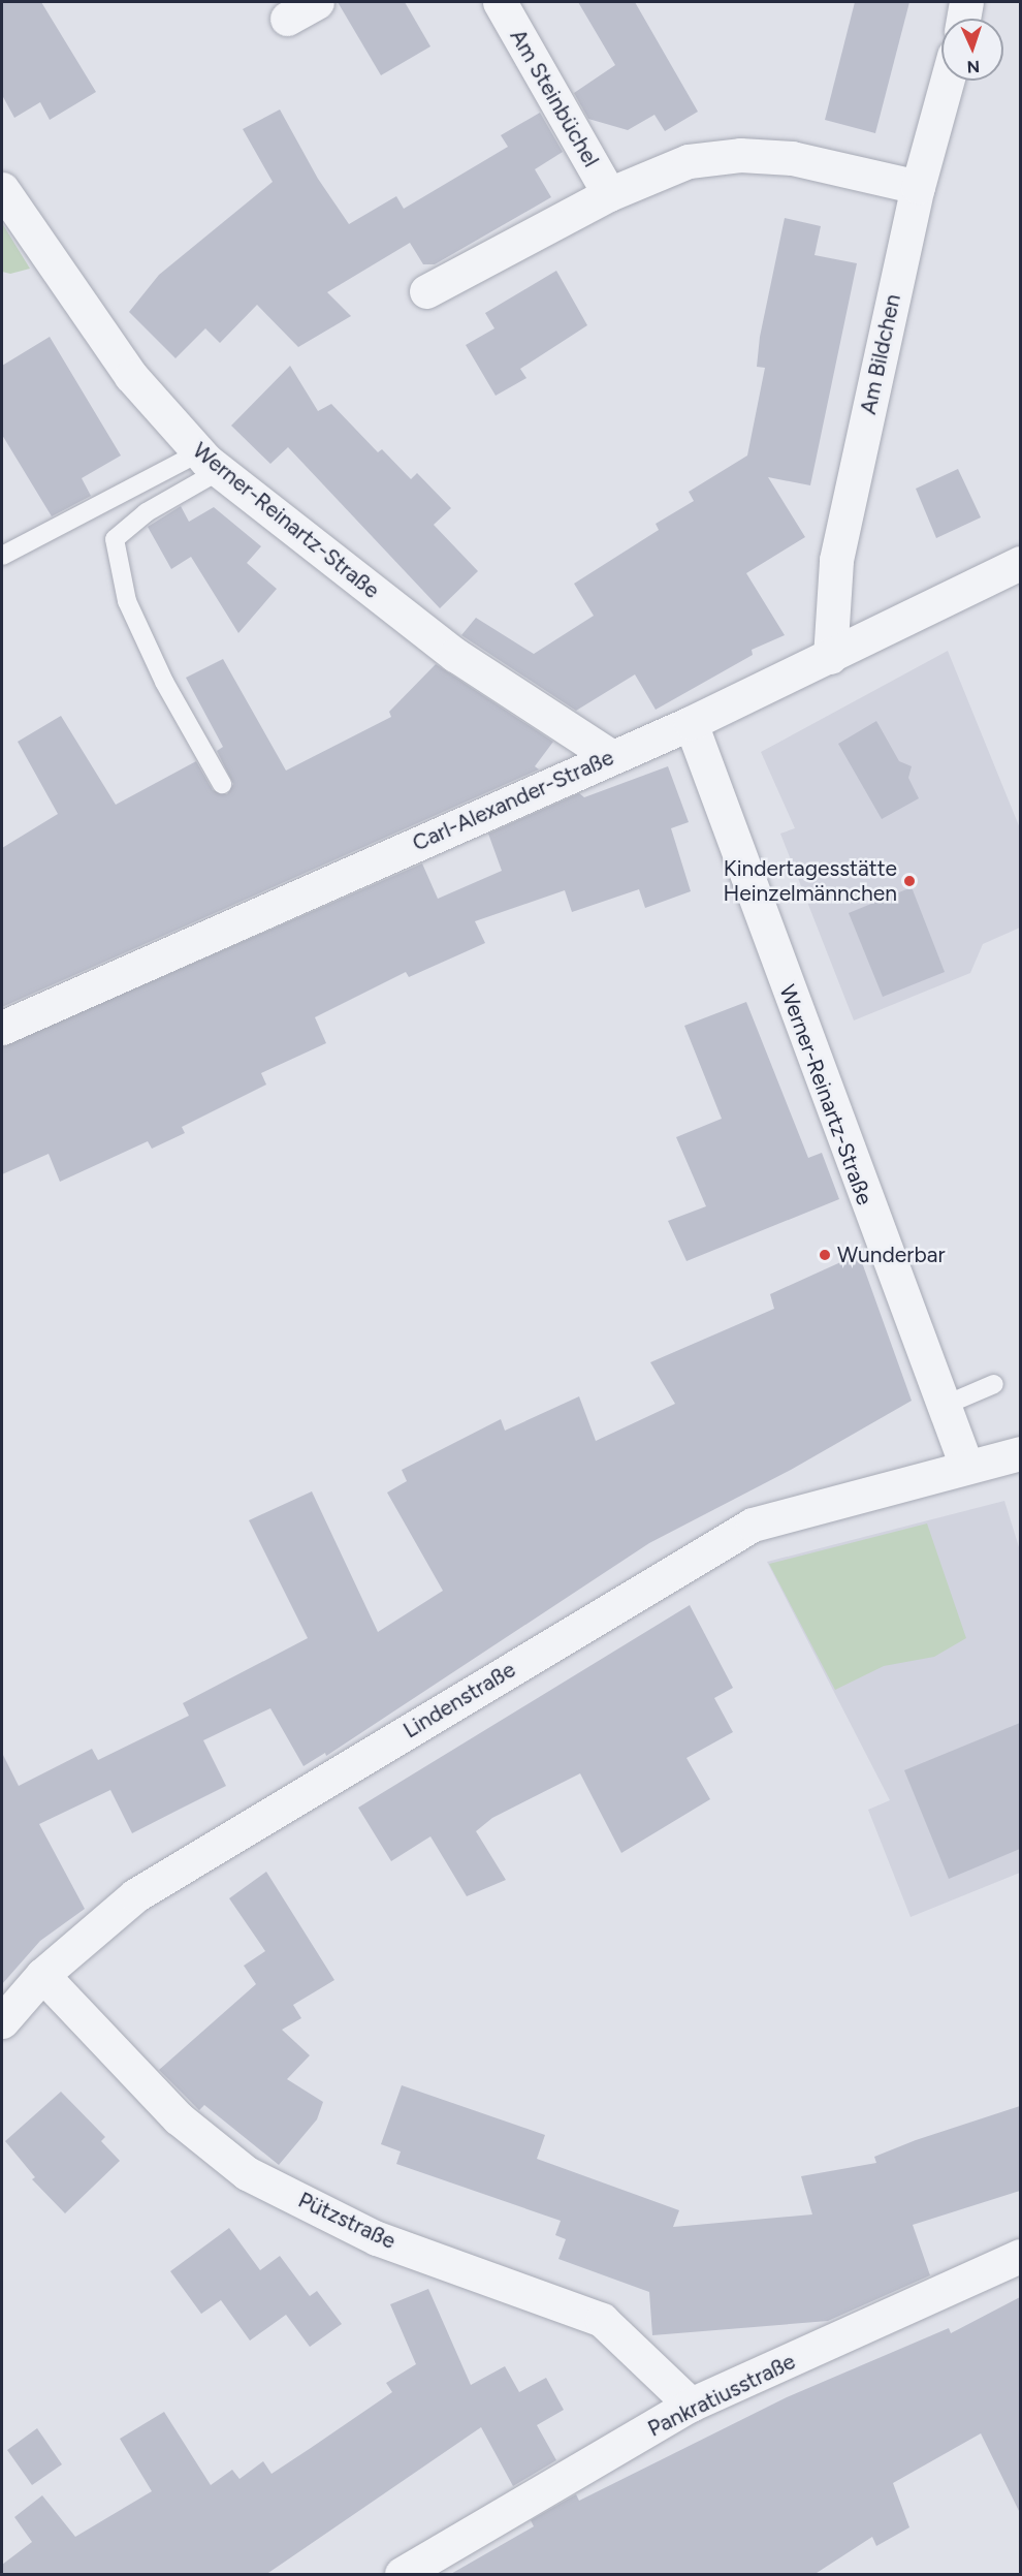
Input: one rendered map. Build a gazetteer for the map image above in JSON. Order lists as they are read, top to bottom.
{
  "streets": {
    "street": [
      "Am Steinbüchel",
      "Am Bildchen",
      "Werner-Reinartz-Straße",
      "Carl-Alexander-Straße",
      "Lindenstraße",
      "Pützstraße",
      "Pankratiusstraße"
    ]
  },
  "crossings": [
    ["Am Bildchen", "Carl-Alexander-Straße"],
    ["Werner-Reinartz-Straße", "Carl-Alexander-Straße"],
    ["Werner-Reinartz-Straße", "Lindenstraße"],
    ["Lindenstraße", "Pützstraße"],
    ["Pützstraße", "Pankratiusstraße"]
  ],
  "places": ["Kindertagesstätte Heinzelmännchen", "Wunderbar"],
  "north": "bottom"
}
